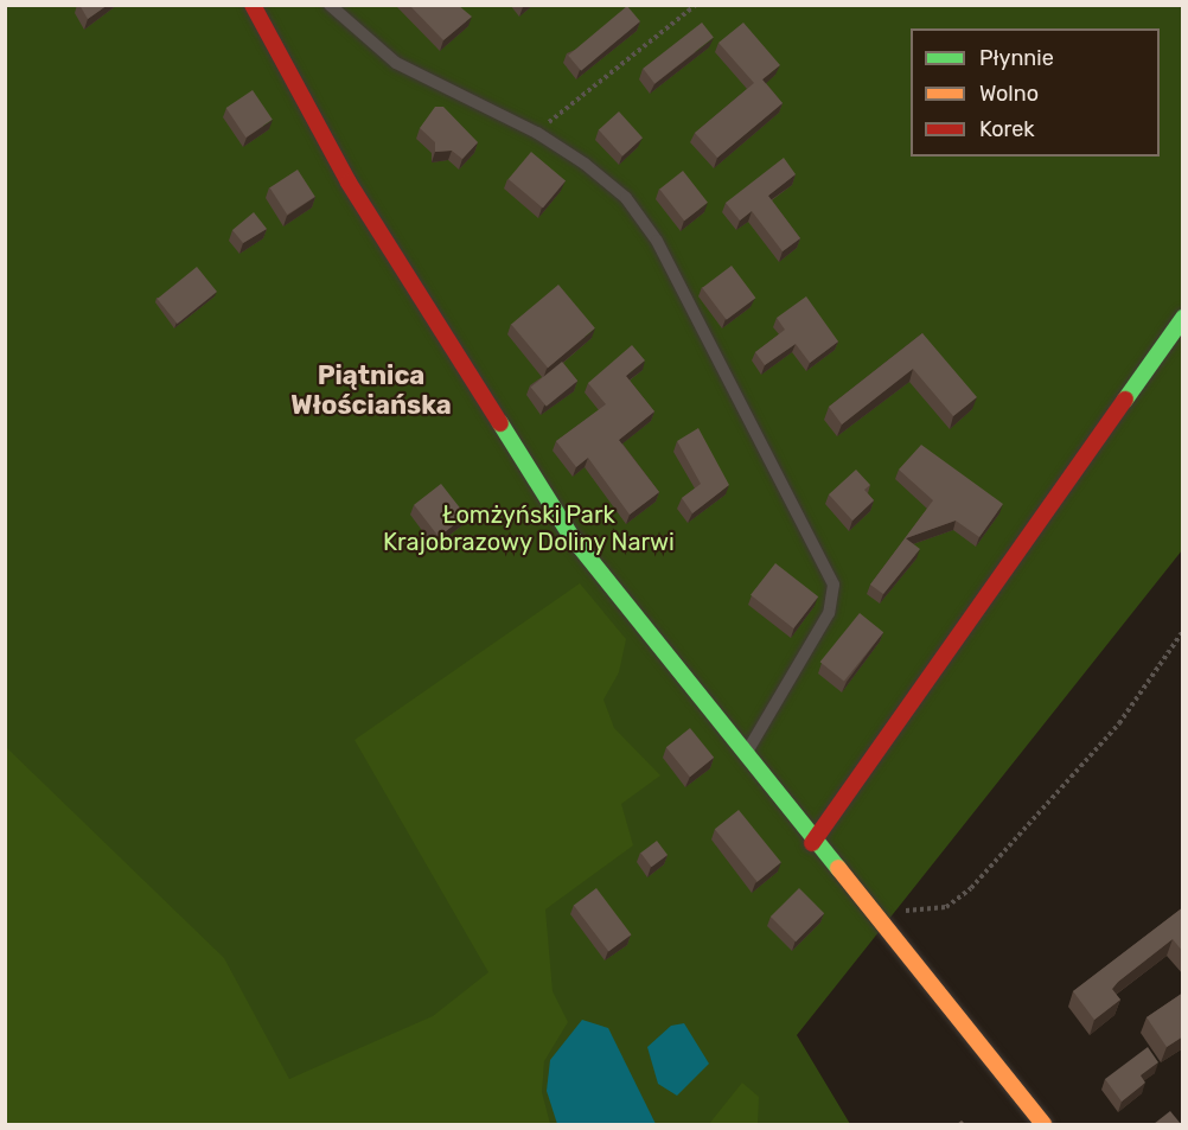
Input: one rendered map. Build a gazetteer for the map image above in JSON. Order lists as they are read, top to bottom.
{
  "districts": ["Piątnica Włościańska"],
  "parks": ["Łomżyński Park Krajobrazowy Doliny Narwi"],
  "legend": ["Płynnie", "Wolno", "Korek"]
}
